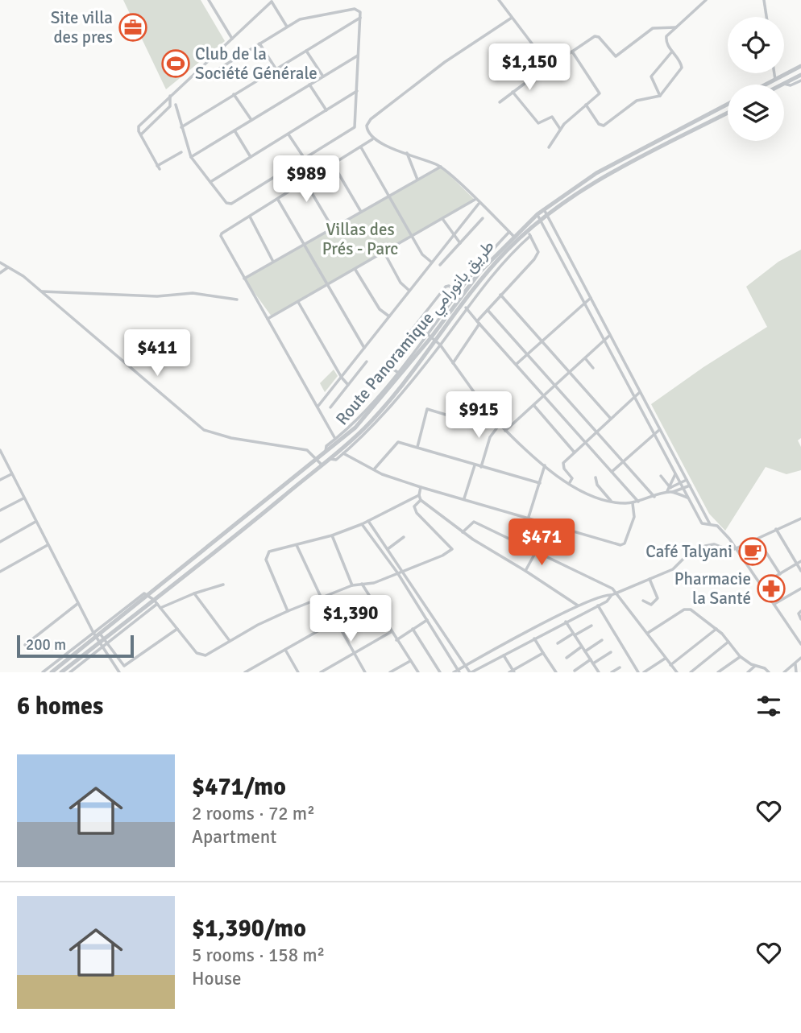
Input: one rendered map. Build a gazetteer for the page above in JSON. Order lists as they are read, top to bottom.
{
  "streets": {
    "street": ["Route Panoramique طريق بانورامي"]
  },
  "parks": ["Villas des Prés - Parc"],
  "places": {
    "office": ["Site villa des pres"],
    "sports": ["Club de la Société Générale"],
    "cafe": ["Café Talyani"],
    "pharmacy": ["Pharmacie la Santé"]
  },
  "scale_bar": "200 m",
  "page": {
    "price": [
      "$1,150",
      "$989",
      "$411",
      "$915",
      "$471",
      "$1,390"
    ],
    "scale": "200 m",
    "heading": "6 homes",
    "list": [
      {
        "name": "$471/mo",
        "note": "2 rooms · 72 m² · Apartment"
      },
      {
        "name": "$1,390/mo",
        "note": "5 rooms · 158 m² · House"
      }
    ]
  }
}
